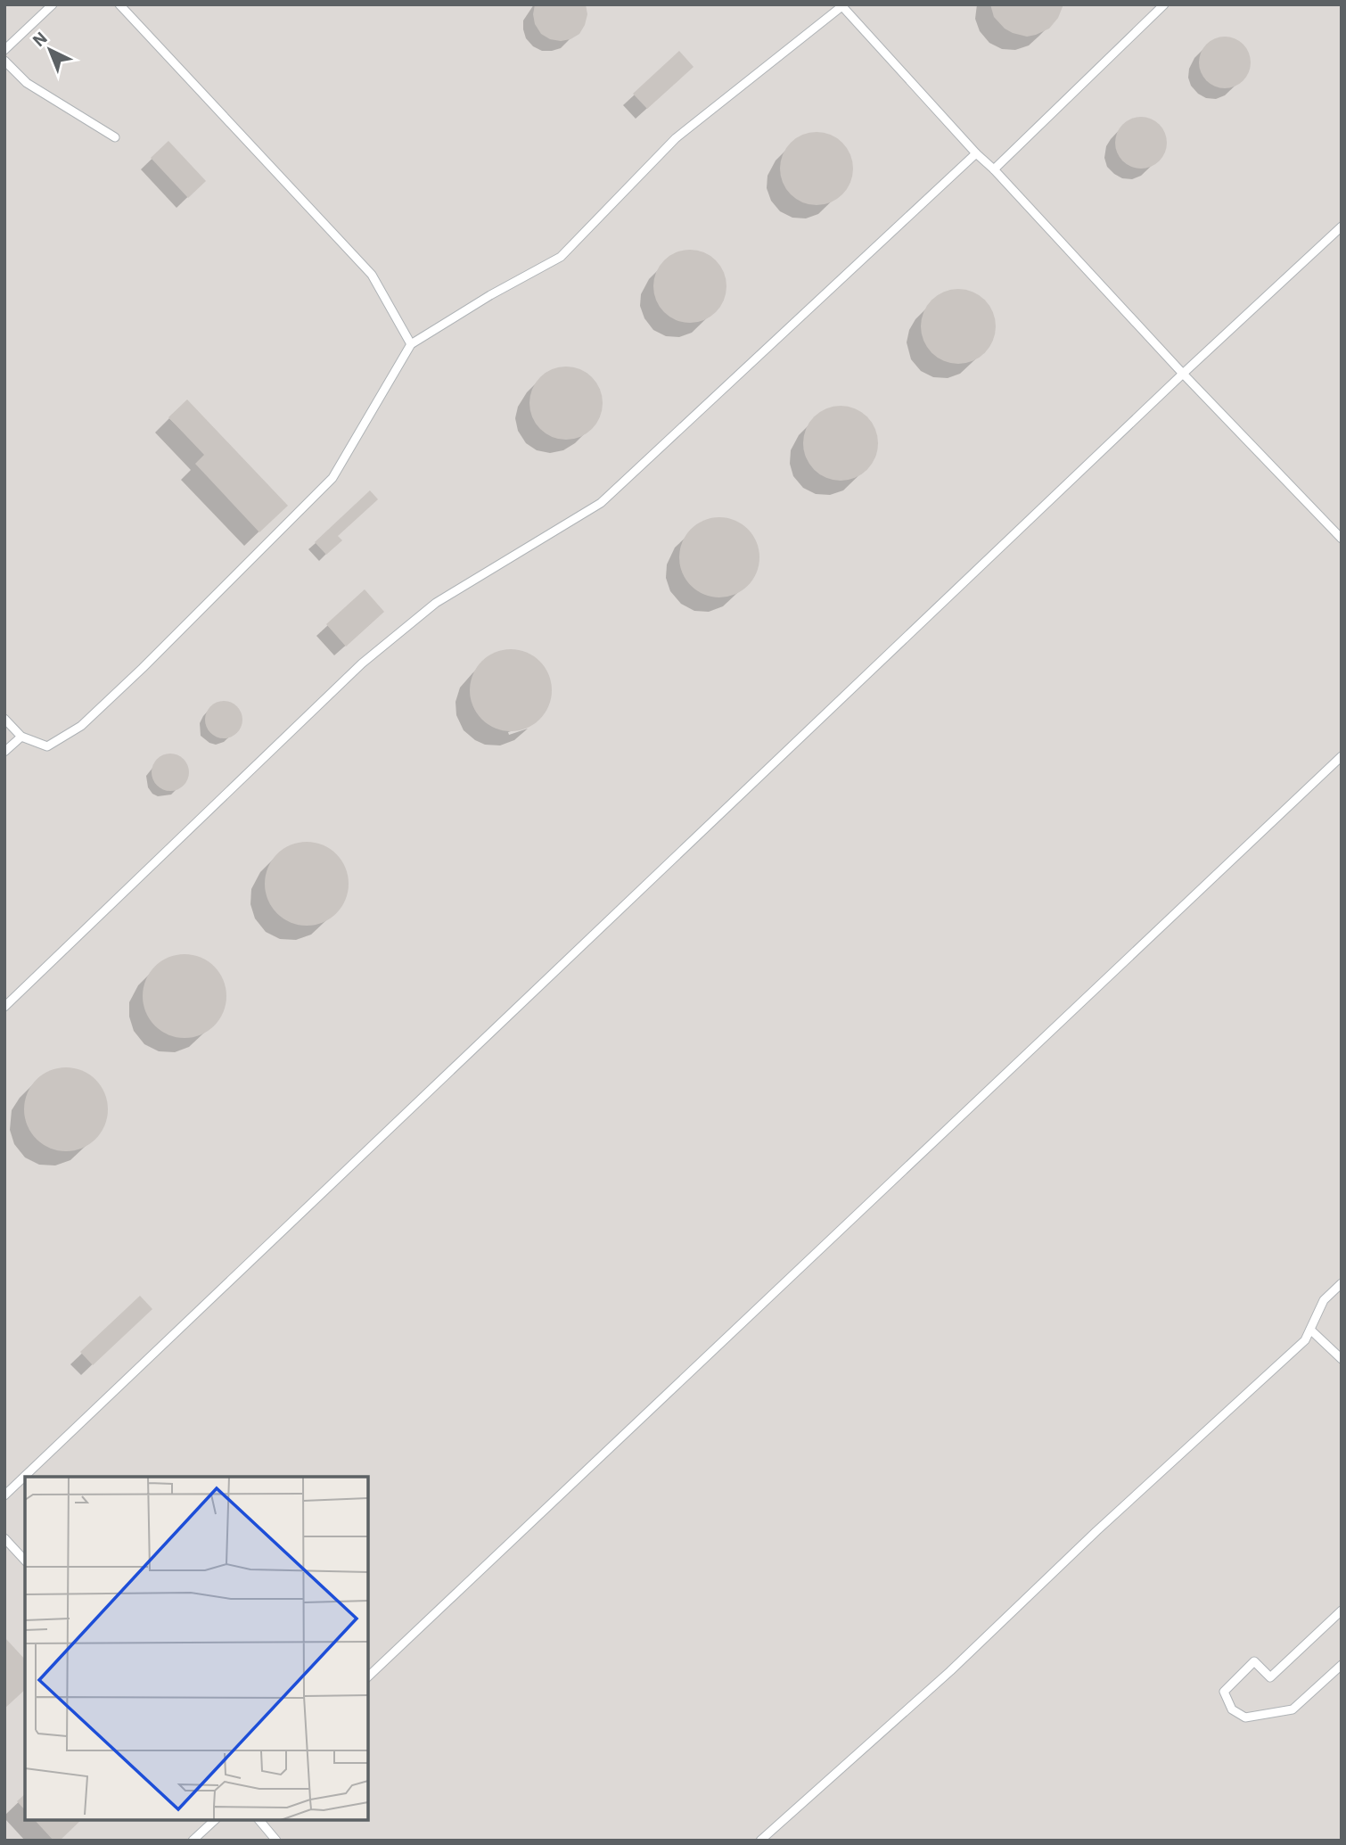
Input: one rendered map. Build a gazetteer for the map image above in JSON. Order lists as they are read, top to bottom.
{
  "north": "top left"
}
